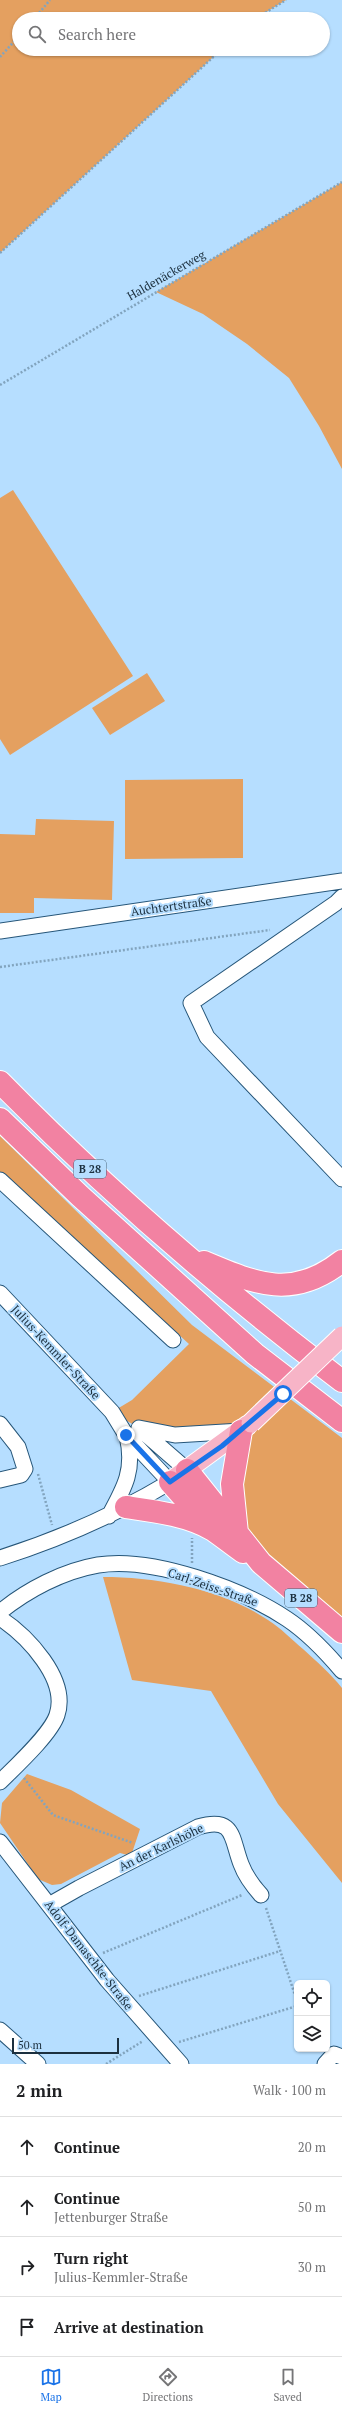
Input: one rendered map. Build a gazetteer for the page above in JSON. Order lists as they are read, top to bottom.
{
  "streets": {
    "highway": ["B 28"],
    "street": [
      "Auchtertstraße",
      "Julius-Kemmler-Straße",
      "Carl-Zeiss-Straße",
      "An der Karlshöhe",
      "Adolf-Damaschke-Straße"
    ],
    "path": ["Haldenäckerweg"]
  },
  "crossings": [
    ["B 28", "Julius-Kemmler-Straße"],
    ["An der Karlshöhe", "Adolf-Damaschke-Straße"]
  ],
  "scale_bar": "50 m",
  "page": {
    "search": "Search here",
    "scale": "50 m",
    "heading": ["2 min", "Walk · 100 m"],
    "list": [
      ["Continue", "20 m"],
      ["Continue", "Jettenburger Straße", "50 m"],
      ["Turn right", "Julius-Kemmler-Straße", "30 m"],
      "Arrive at destination"
    ],
    "nav": ["Map", "Directions", "Saved"]
  }
}
